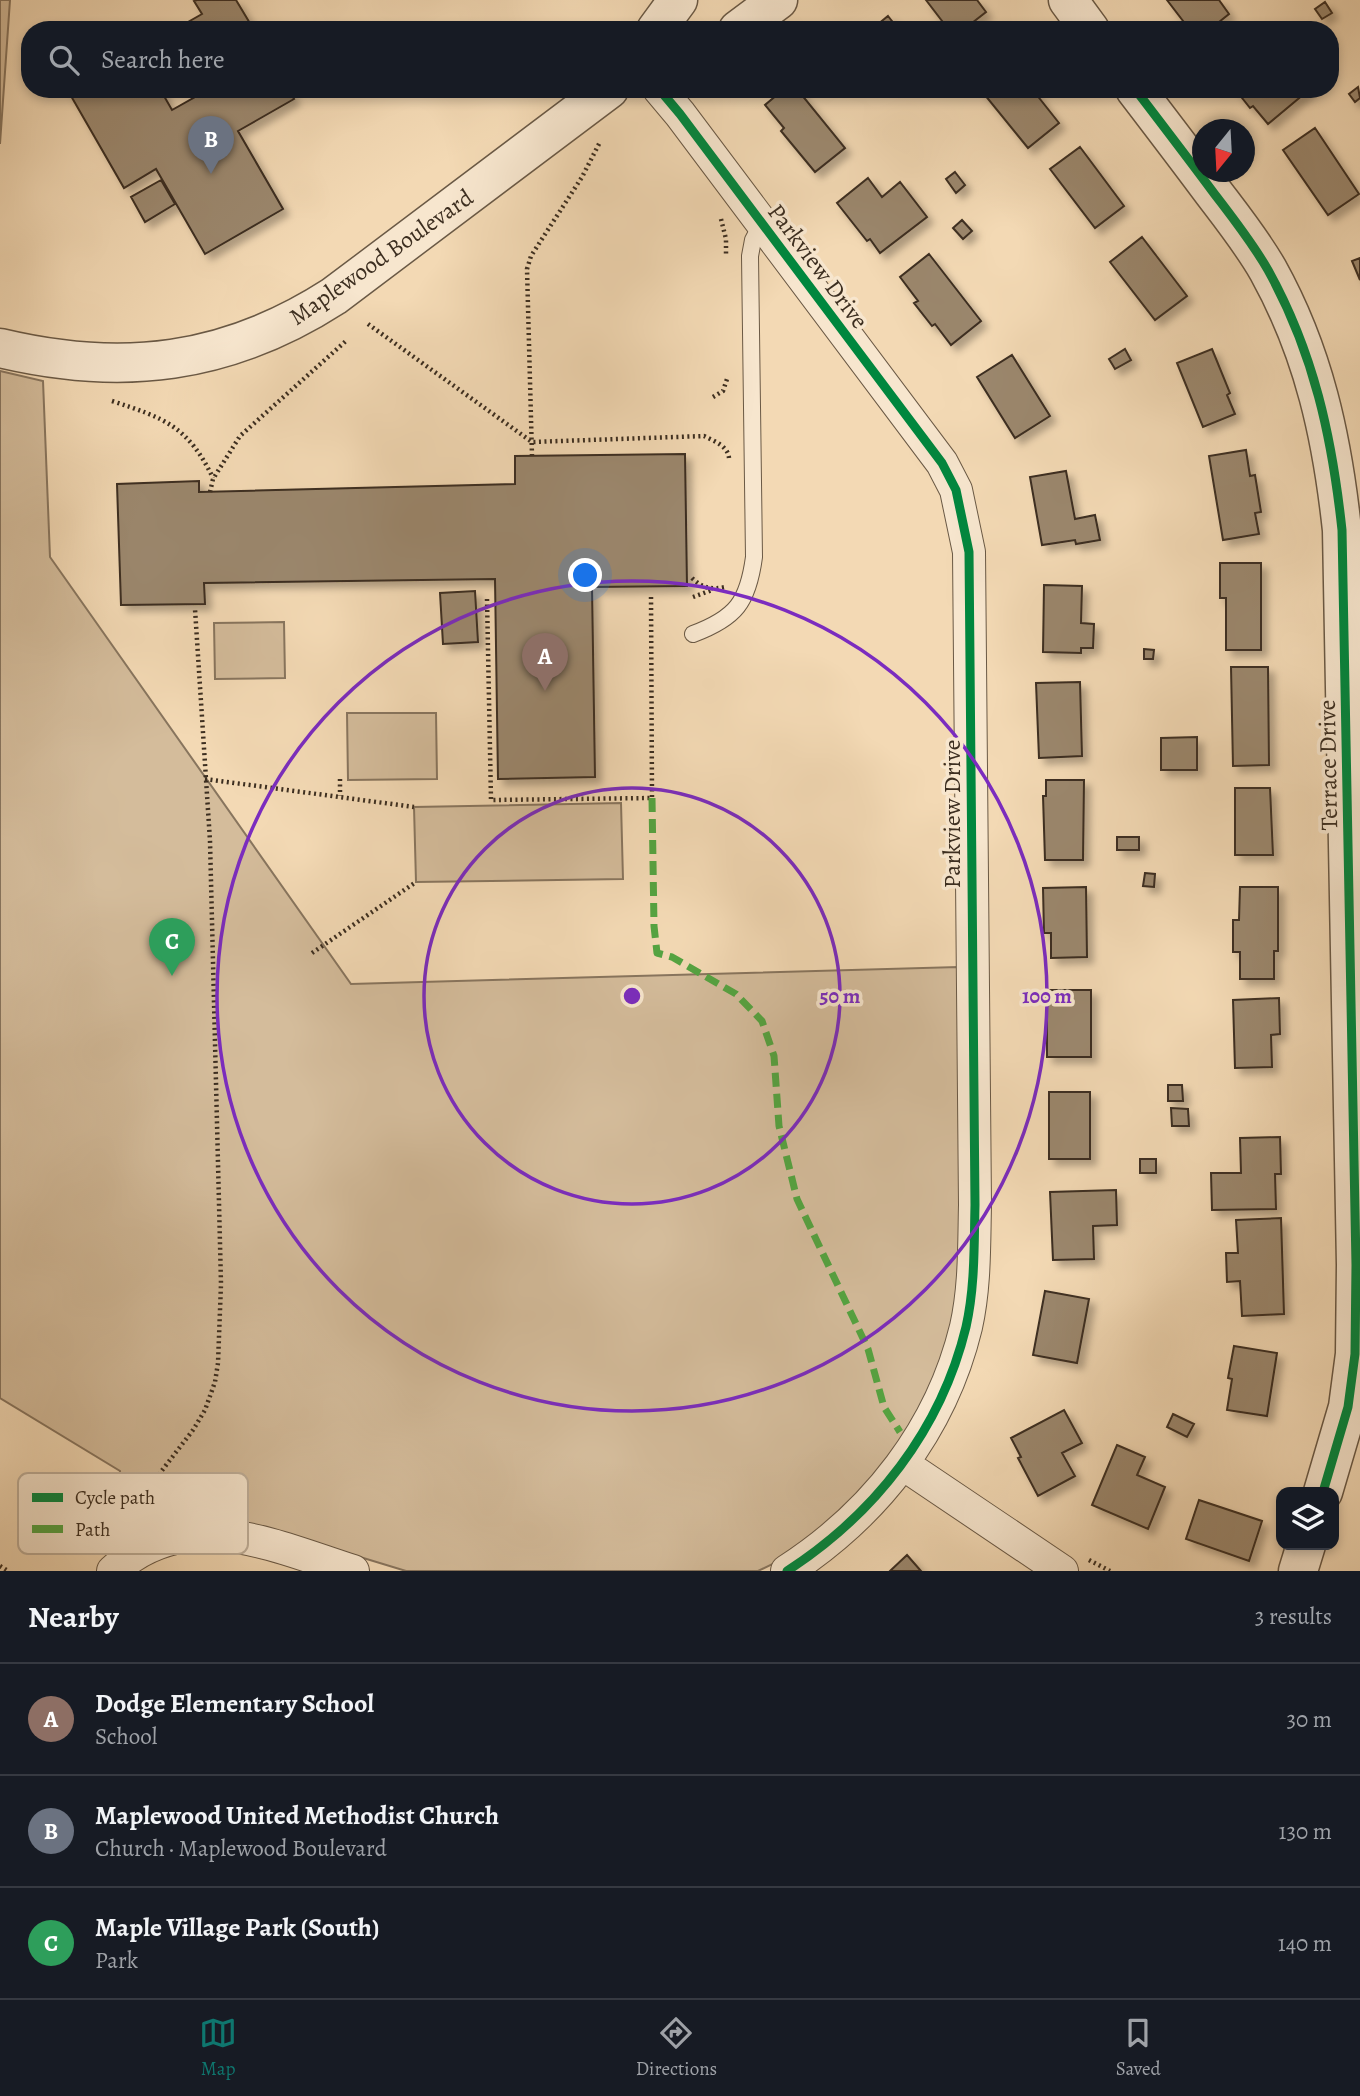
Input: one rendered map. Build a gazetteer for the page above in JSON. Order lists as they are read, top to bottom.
{
  "streets": {
    "street": ["Maplewood Boulevard", "Parkview Drive", "Terrace Drive"]
  },
  "legend": ["Cycle path", "Path"],
  "north": "bottom",
  "page": {
    "search": "Search here",
    "pins": ["B", "A", "C"],
    "heading": ["Nearby", "3 results"],
    "list": [
      {
        "mark": "A",
        "name": "Dodge Elementary School",
        "note": "School",
        "value": "30 m"
      },
      {
        "mark": "B",
        "name": "Maplewood United Methodist Church",
        "note": "Church · Maplewood Boulevard",
        "value": "130 m"
      },
      {
        "mark": "C",
        "name": "Maple Village Park (South)",
        "note": "Park",
        "value": "140 m"
      }
    ],
    "nav": ["Map", "Directions", "Saved"]
  },
  "rings": ["50 m", "100 m"]
}
